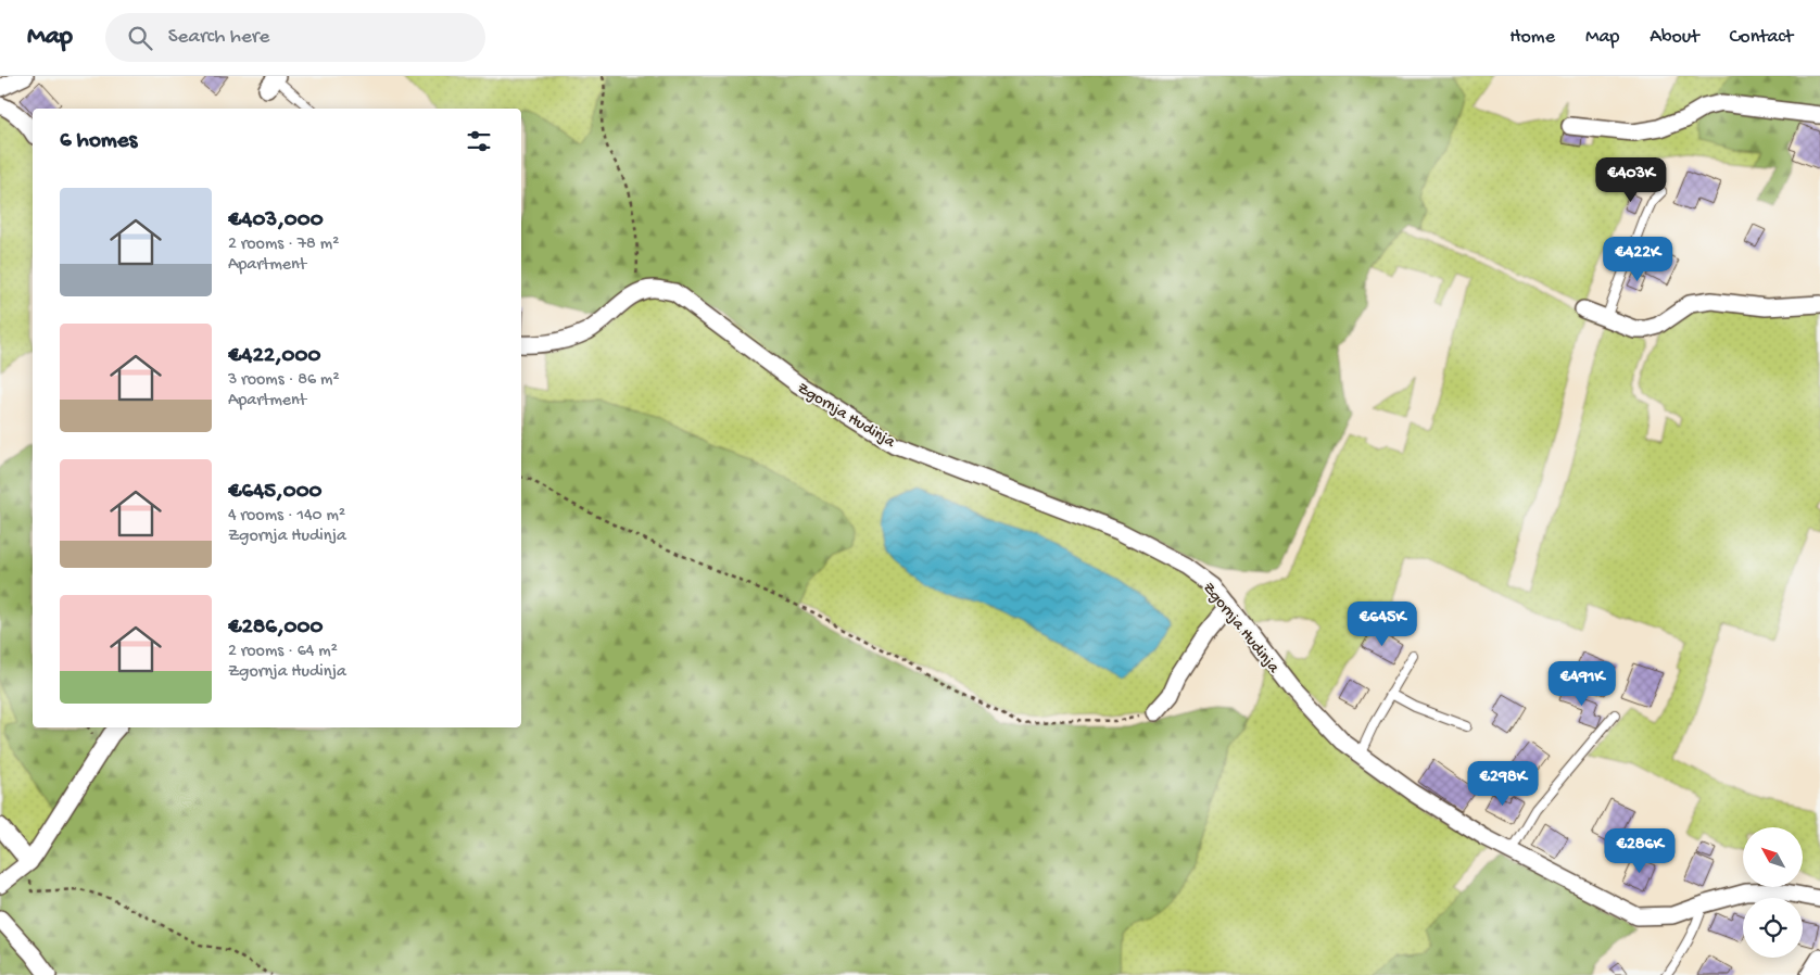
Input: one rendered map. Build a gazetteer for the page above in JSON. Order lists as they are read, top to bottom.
{
  "streets": {
    "street": ["Zgornja Hudinja"]
  },
  "north": "top left",
  "page": {
    "header": "Map",
    "search": "Search here",
    "nav": [
      "Home",
      "Map",
      "About",
      "Contact"
    ],
    "heading": "6 homes",
    "price": [
      "€403K",
      "€422K",
      "€645K",
      "€491K",
      "€298K",
      "€286K"
    ],
    "list": [
      {
        "name": "€403,000",
        "note": "2 rooms · 78 m² · Apartment"
      },
      {
        "name": "€422,000",
        "note": "3 rooms · 86 m² · Apartment"
      },
      {
        "name": "€645,000",
        "note": "4 rooms · 140 m² · Zgornja Hudinja"
      },
      {
        "name": "€286,000",
        "note": "2 rooms · 64 m² · Zgornja Hudinja"
      }
    ]
  }
}
